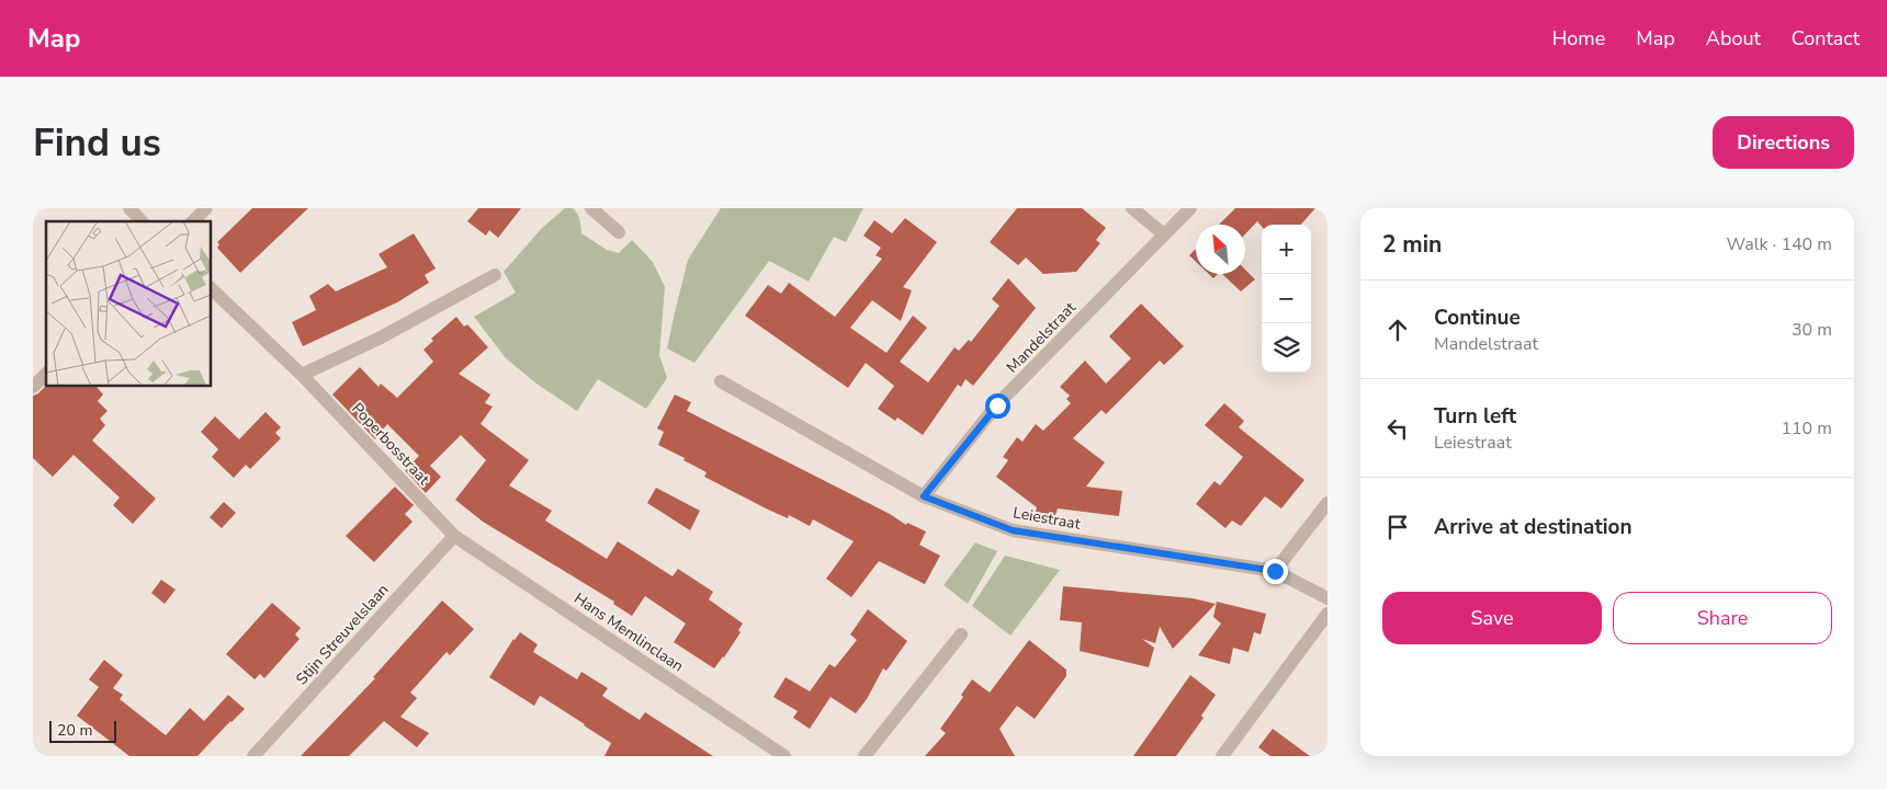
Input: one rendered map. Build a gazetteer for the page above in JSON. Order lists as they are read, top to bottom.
{
  "streets": {
    "street": [
      "Mandelstraat",
      "Poperbosstraat",
      "Leiestraat",
      "Hans Memlinclaan",
      "Stijn Streuvelslaan"
    ]
  },
  "crossings": [
    ["Mandelstraat", "Leiestraat"],
    ["Poperbosstraat", "Hans Memlinclaan"],
    ["Poperbosstraat", "Stijn Streuvelslaan"],
    ["Hans Memlinclaan", "Stijn Streuvelslaan"]
  ],
  "scale_bar": "20 m",
  "north": "top left",
  "page": {
    "header": "Map",
    "nav": [
      "Home",
      "Map",
      "About",
      "Contact"
    ],
    "buttons": [
      "Directions",
      ["Save", "Share"]
    ],
    "title": "Find us",
    "heading": ["2 min", "Walk · 140 m"],
    "map_buttons": ["+", "−"],
    "list": [
      ["Continue", "Mandelstraat", "30 m"],
      ["Turn left", "Leiestraat", "110 m"],
      "Arrive at destination"
    ],
    "scale": "20 m"
  }
}
